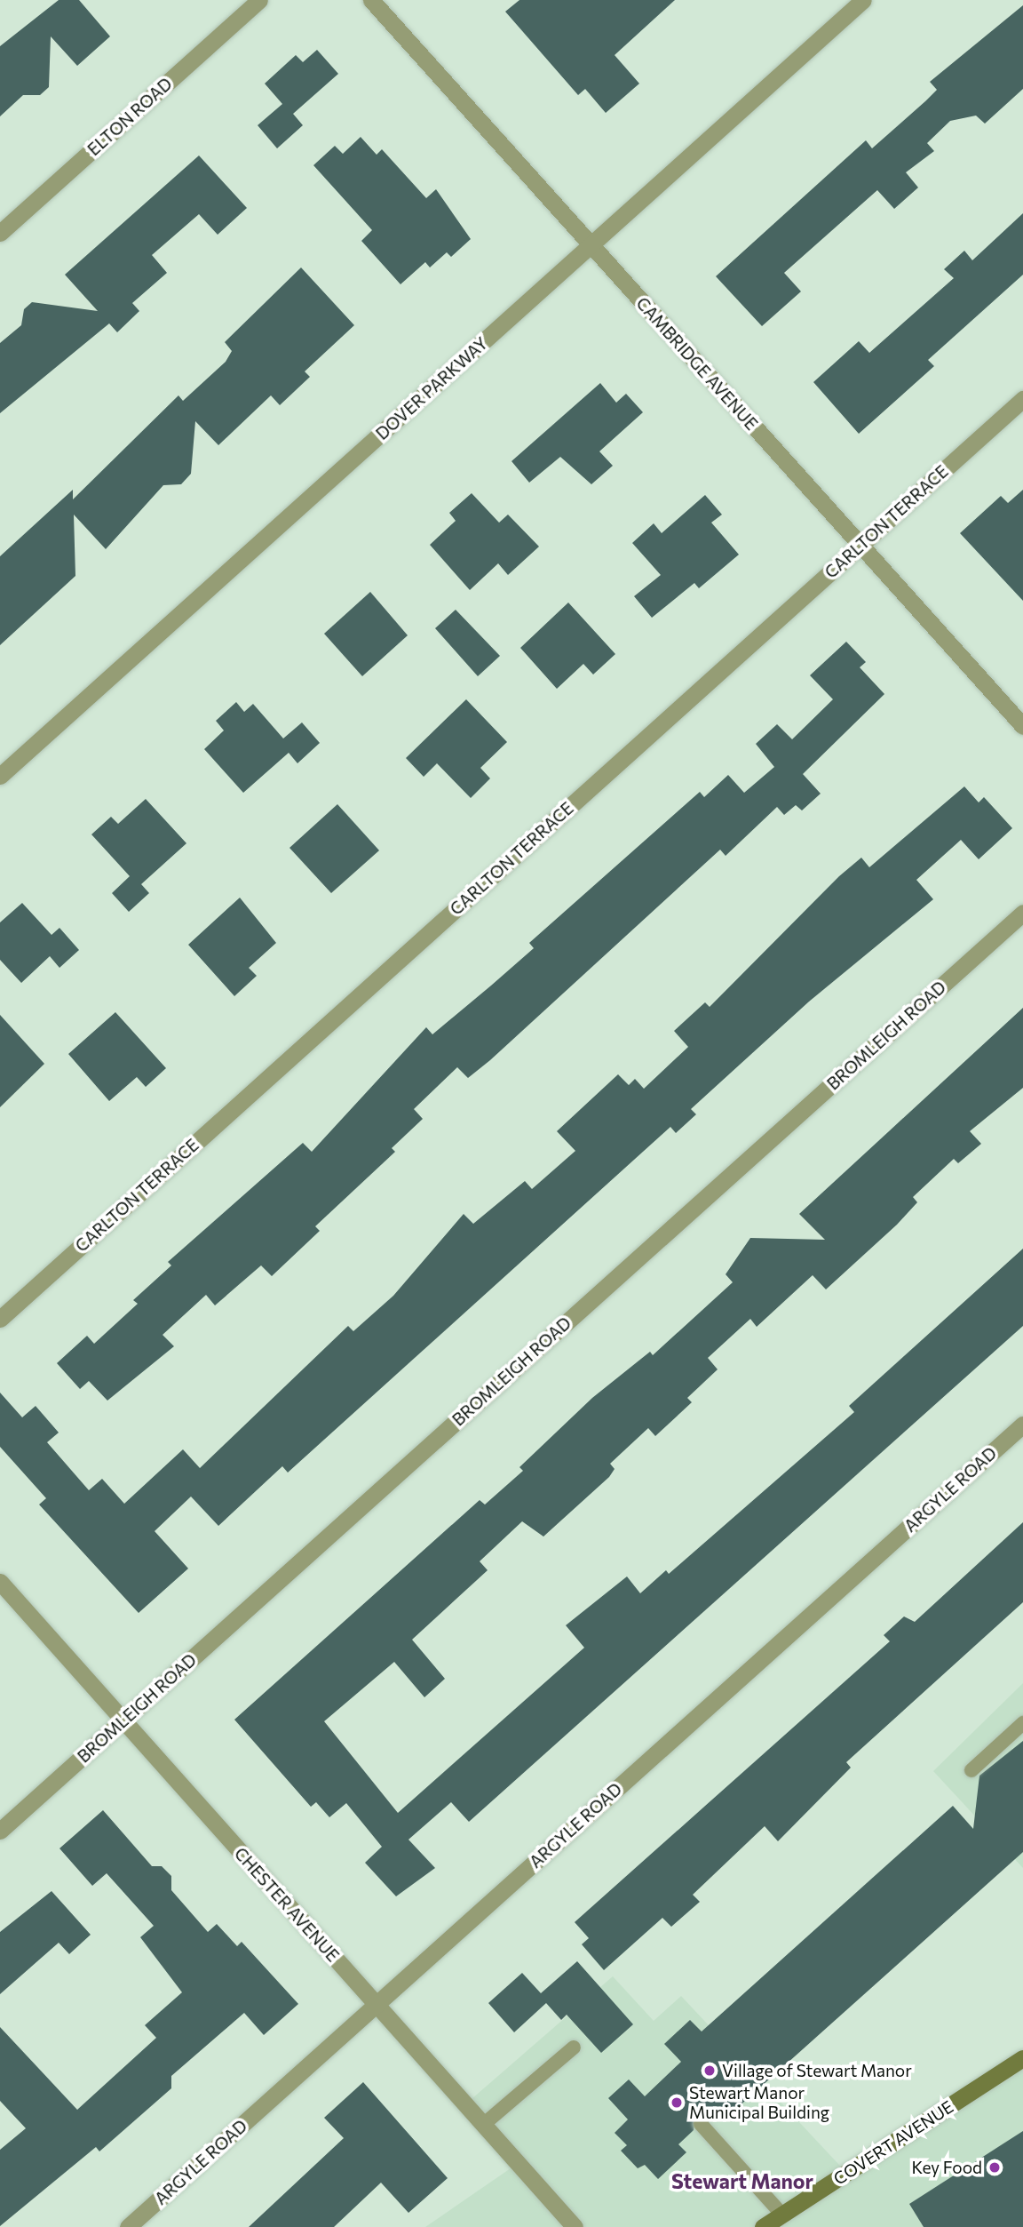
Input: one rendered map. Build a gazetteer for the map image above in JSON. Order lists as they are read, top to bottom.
{
  "streets": {
    "main road": ["COVERT AVENUE"],
    "street": [
      "ELTON ROAD",
      "CAMBRIDGE AVENUE",
      "DOVER PARKWAY",
      "CARLTON TERRACE",
      "BROMLEIGH ROAD",
      "ARGYLE ROAD",
      "CHESTER AVENUE"
    ]
  },
  "crossings": [
    ["CAMBRIDGE AVENUE", "DOVER PARKWAY"],
    ["CAMBRIDGE AVENUE", "CARLTON TERRACE"],
    ["BROMLEIGH ROAD", "CHESTER AVENUE"],
    ["ARGYLE ROAD", "CHESTER AVENUE"]
  ],
  "districts": ["Stewart Manor"],
  "places": ["Village of Stewart Manor", "Stewart Manor Municipal Building", "Key Food"]
}
